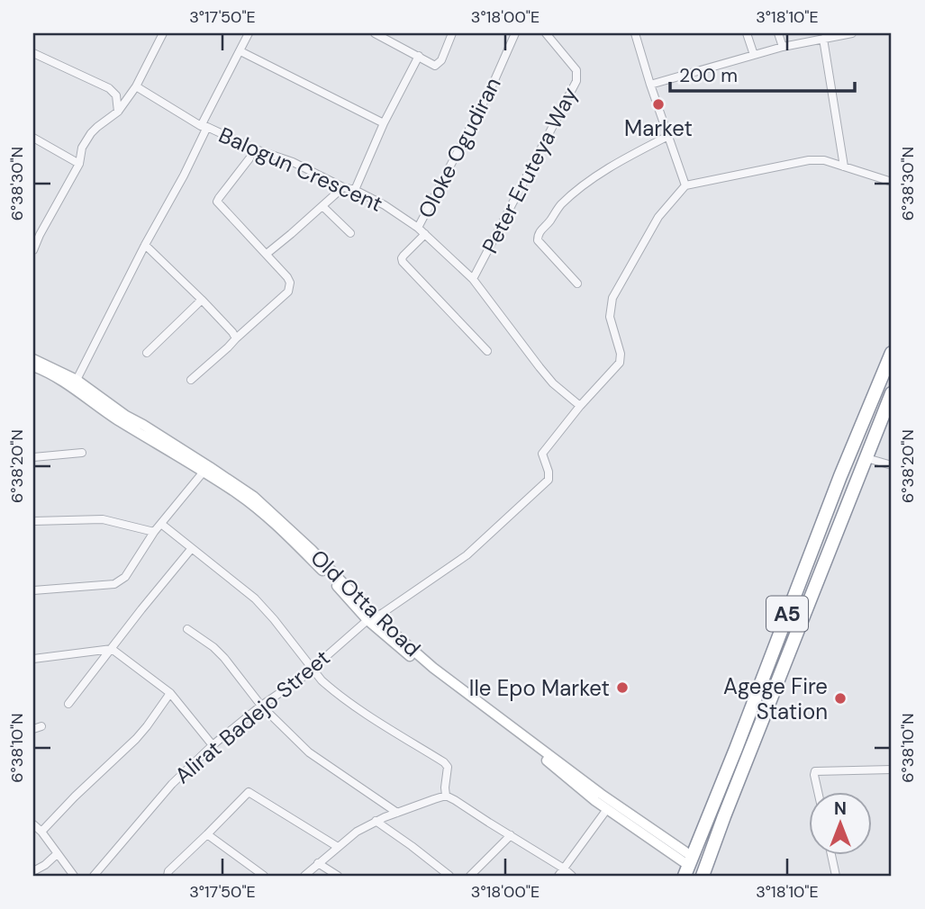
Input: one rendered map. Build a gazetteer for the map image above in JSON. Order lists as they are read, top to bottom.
{
  "streets": {
    "highway": ["A5"],
    "main road": ["Old Otta Road"],
    "street": [
      "Oloke Ogudiran",
      "Balogun Crescent",
      "Peter Eruteya Way",
      "Alirat Badejo Street"
    ]
  },
  "crossings": [
    ["Oloke Ogudiran", "Balogun Crescent"],
    ["Balogun Crescent", "Peter Eruteya Way"],
    ["Balogun Crescent", "Alirat Badejo Street"],
    ["Old Otta Road", "A5"],
    ["Old Otta Road", "Alirat Badejo Street"]
  ],
  "places": ["Market", "Ile Epo Market", "Agege Fire Station"],
  "scale_bar": "200 m",
  "north": "top",
  "coordinates": [
    "3°17'50\"E",
    "3°18'00\"E",
    "3°18'10\"E",
    "6°38'30\"N",
    "6°38'20\"N",
    "6°38'10\"N"
  ]
}
